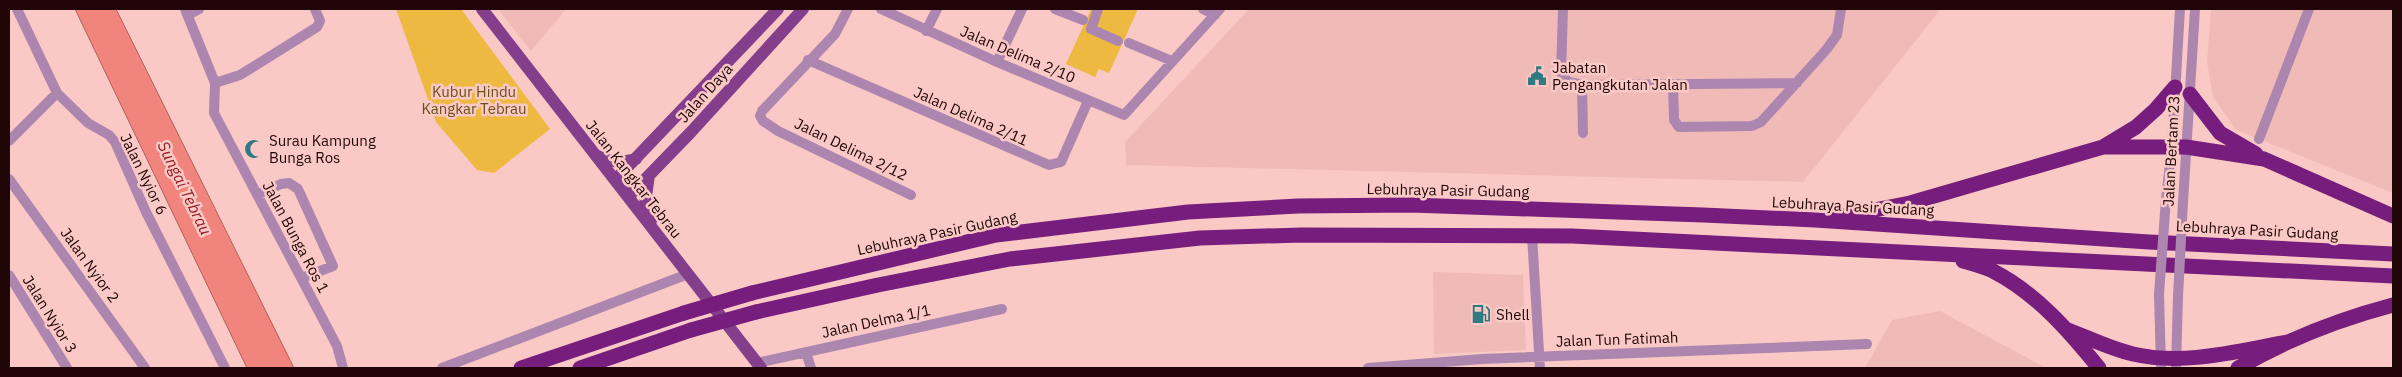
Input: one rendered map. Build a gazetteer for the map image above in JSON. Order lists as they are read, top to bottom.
{
  "streets": {
    "highway": ["Lebuhraya Pasir Gudang"],
    "main road": ["Jalan Daya", "Jalan Kangkar Tebrau"],
    "street": [
      "Jalan Delima 2/10",
      "Jalan Delima 2/11",
      "Jalan Delima 2/12",
      "Jalan Bertam 23",
      "Jalan Nyior 6",
      "Jalan Bunga Ros 1",
      "Jalan Nyior 2",
      "Jalan Nyior 3",
      "Jalan Delma 1/1",
      "Jalan Tun Fatimah"
    ]
  },
  "crossings": [
    ["Jalan Delima 2/10", "Jalan Delima 2/11"],
    ["Jalan Daya", "Jalan Kangkar Tebrau"],
    ["Jalan Delima 2/11", "Jalan Delima 2/12"],
    ["Jalan Kangkar Tebrau", "Jalan Delma 1/1"]
  ],
  "water": ["Sungai Tebrau"],
  "parks": ["Kubur Hindu Kangkar Tebrau"],
  "places": {
    "public building": ["Jabatan Pengangkutan Jalan"],
    "mosque": ["Surau Kampung Bunga Ros"],
    "fuel station": ["Shell"]
  }
}
